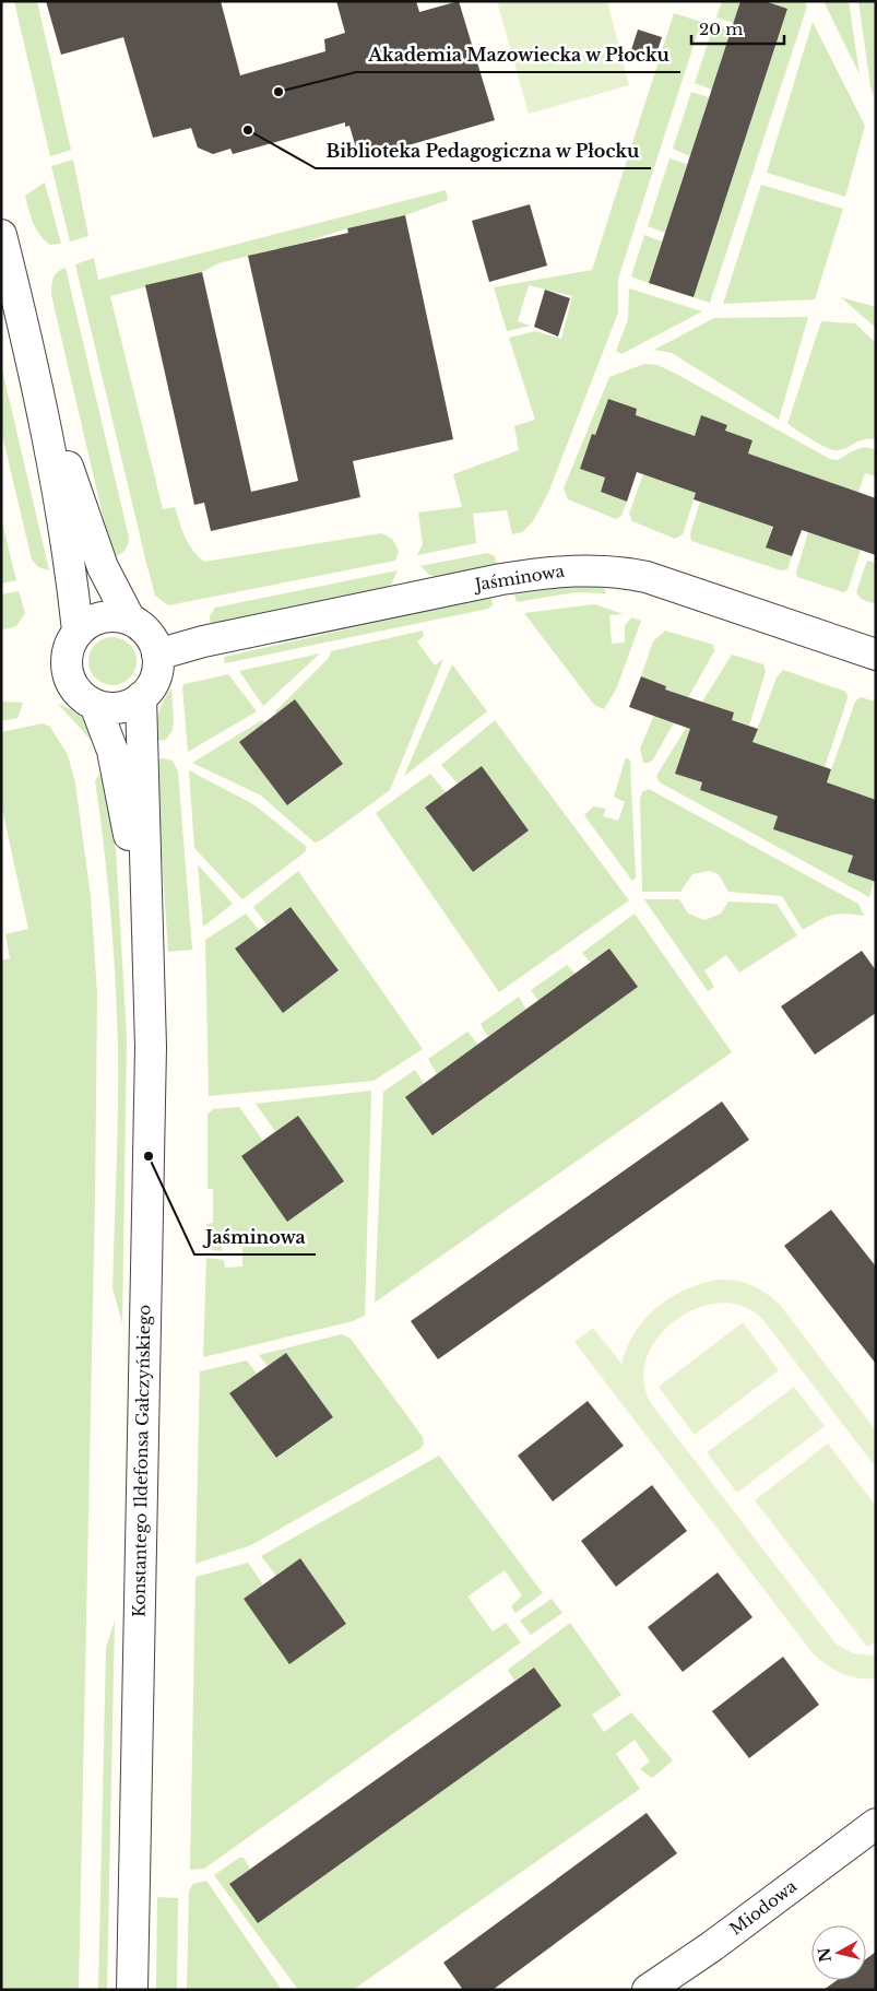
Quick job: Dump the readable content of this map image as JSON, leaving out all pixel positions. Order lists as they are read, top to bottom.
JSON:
{
  "streets": {
    "street": ["Jaśminowa", "Konstantego Ildefonsa Gałczyńskiego", "Miodowa"]
  },
  "crossings": [
    ["Jaśminowa", "Konstantego Ildefonsa Gałczyńskiego"]
  ],
  "places": ["Akademia Mazowiecka w Płocku", "Biblioteka Pedagogiczna w Płocku", "Jaśminowa"],
  "scale_bar": "20 m",
  "north": "left"
}
